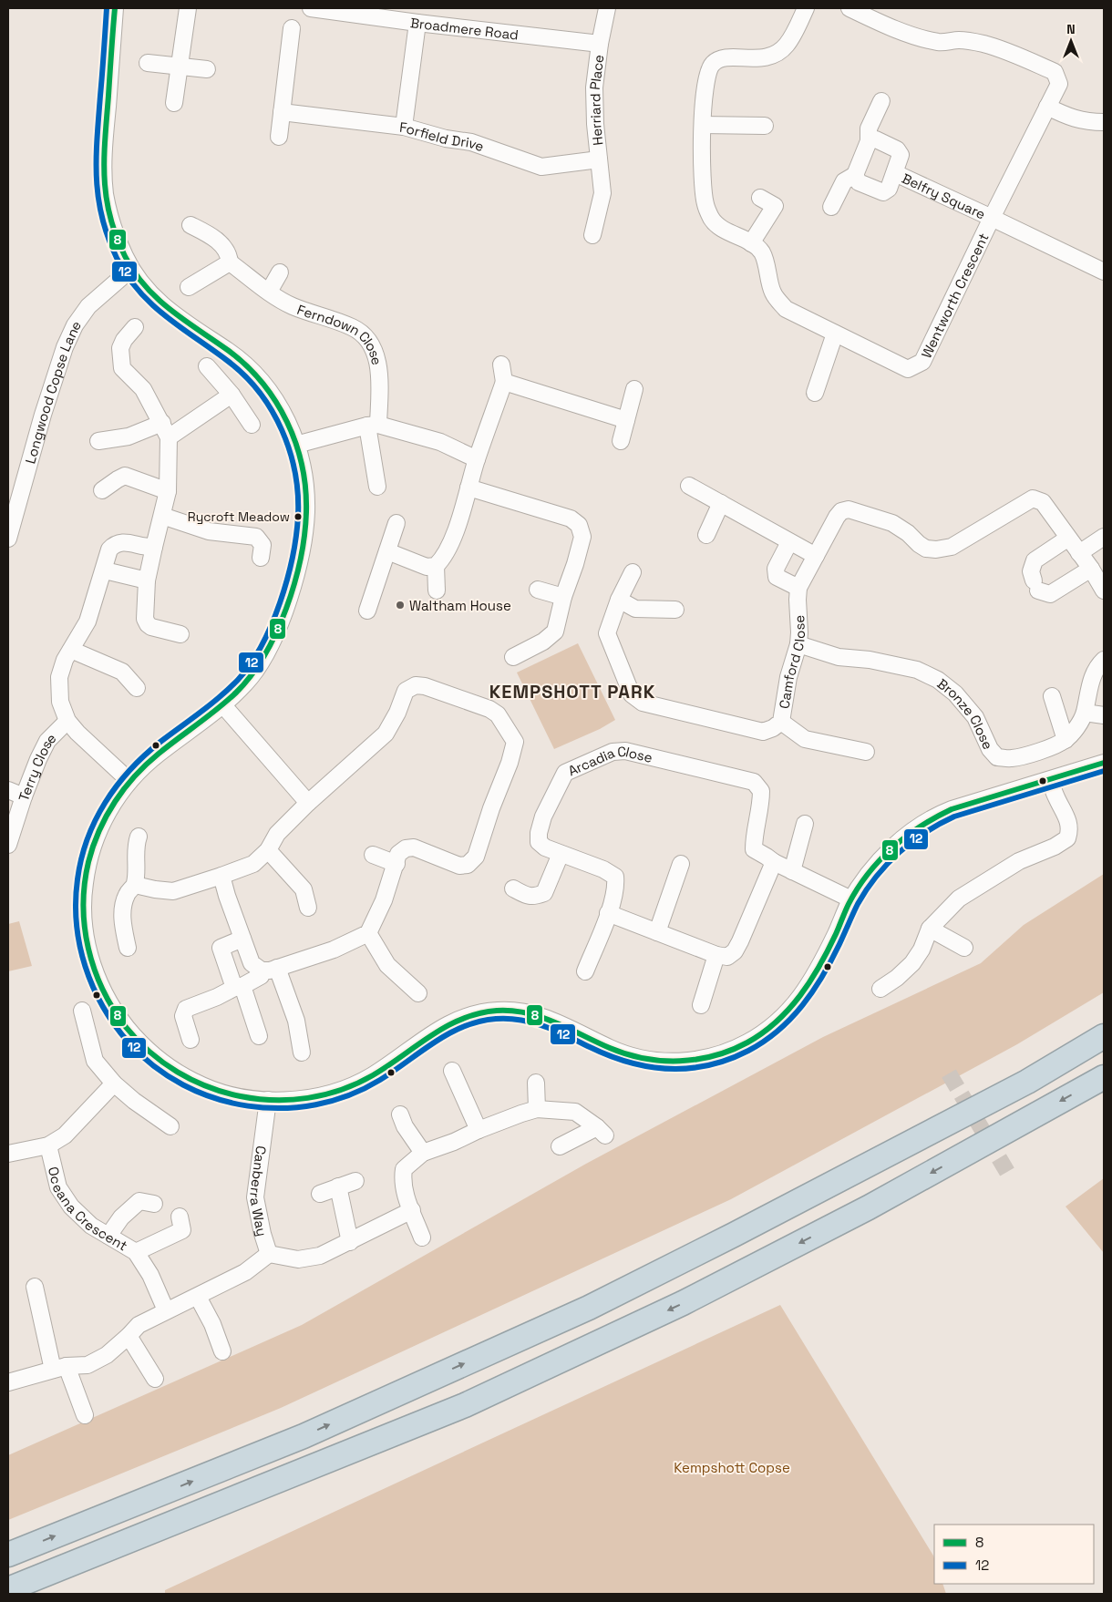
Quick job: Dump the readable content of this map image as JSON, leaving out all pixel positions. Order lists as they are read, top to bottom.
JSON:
{
  "streets": {
    "street": [
      "Broadmere Road",
      "Herriard Place",
      "Forfield Drive",
      "Belfry Square",
      "Wentworth Crescent",
      "Ferndown Close",
      "Longwood Copse Lane",
      "Camford Close",
      "Bronze Close",
      "Arcadia Close",
      "Terry Close",
      "Canberra Way",
      "Oceana Crescent"
    ]
  },
  "crossings": [
    ["Broadmere Road", "Herriard Place"],
    ["Herriard Place", "Forfield Drive"],
    ["Belfry Square", "Wentworth Crescent"],
    ["Camford Close", "Bronze Close"]
  ],
  "districts": ["KEMPSHOTT PARK"],
  "parks": ["Kempshott Copse"],
  "places": ["Rycroft Meadow", "Waltham House"],
  "lines": ["transit line 8", "transit line 12"],
  "legend": ["8", "12"],
  "north": "top"
}
